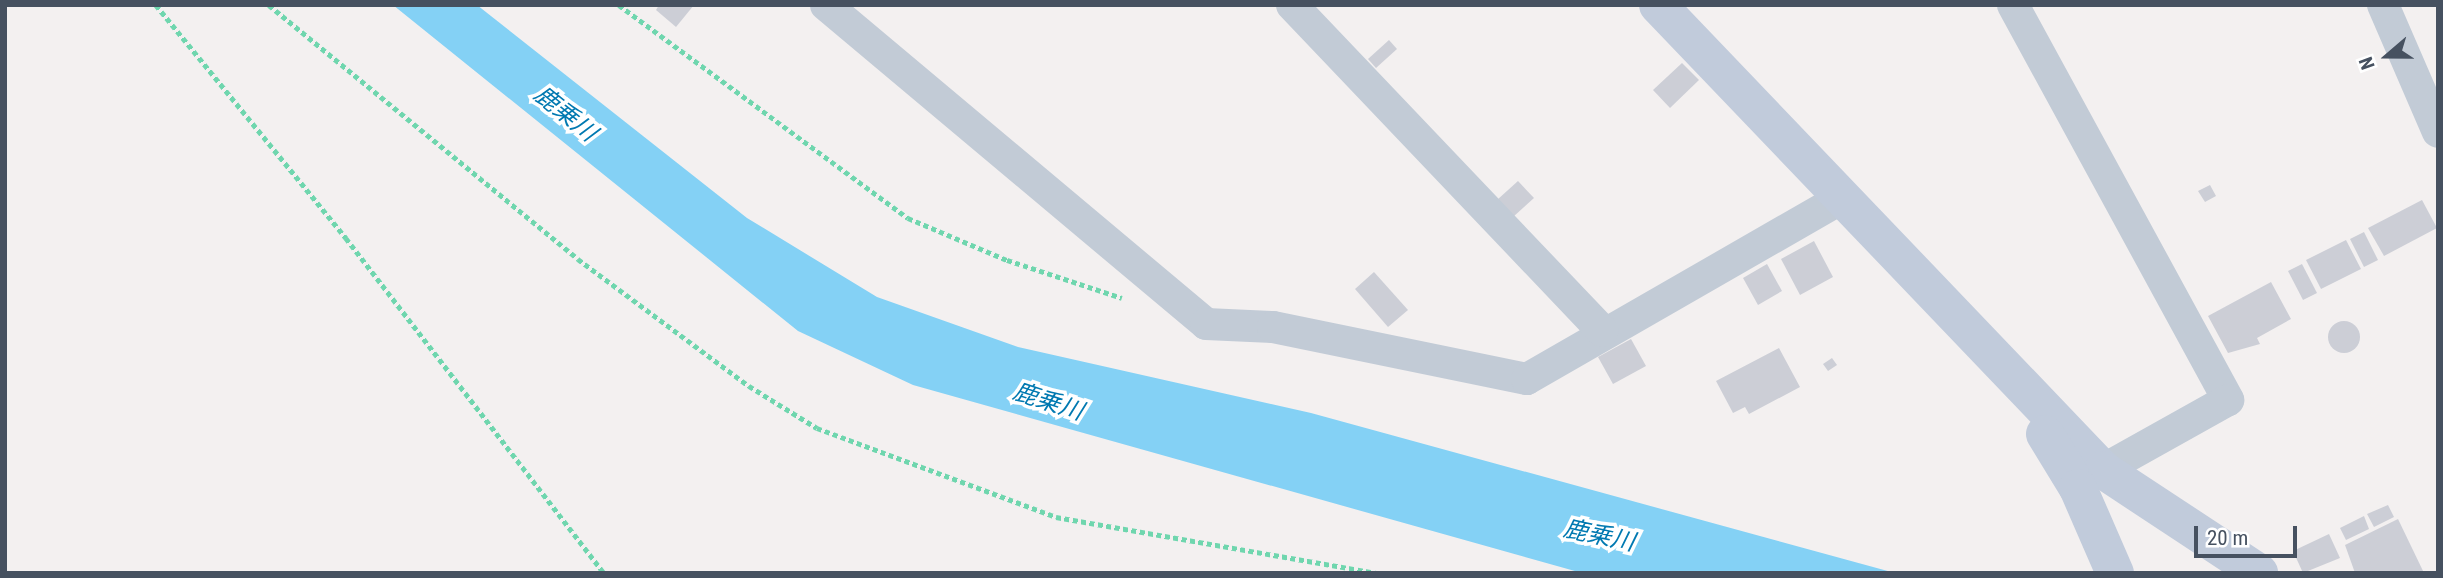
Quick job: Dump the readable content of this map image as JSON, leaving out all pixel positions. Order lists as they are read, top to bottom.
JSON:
{
  "water": ["鹿乗川"],
  "scale_bar": "20 m",
  "north": "left"
}
